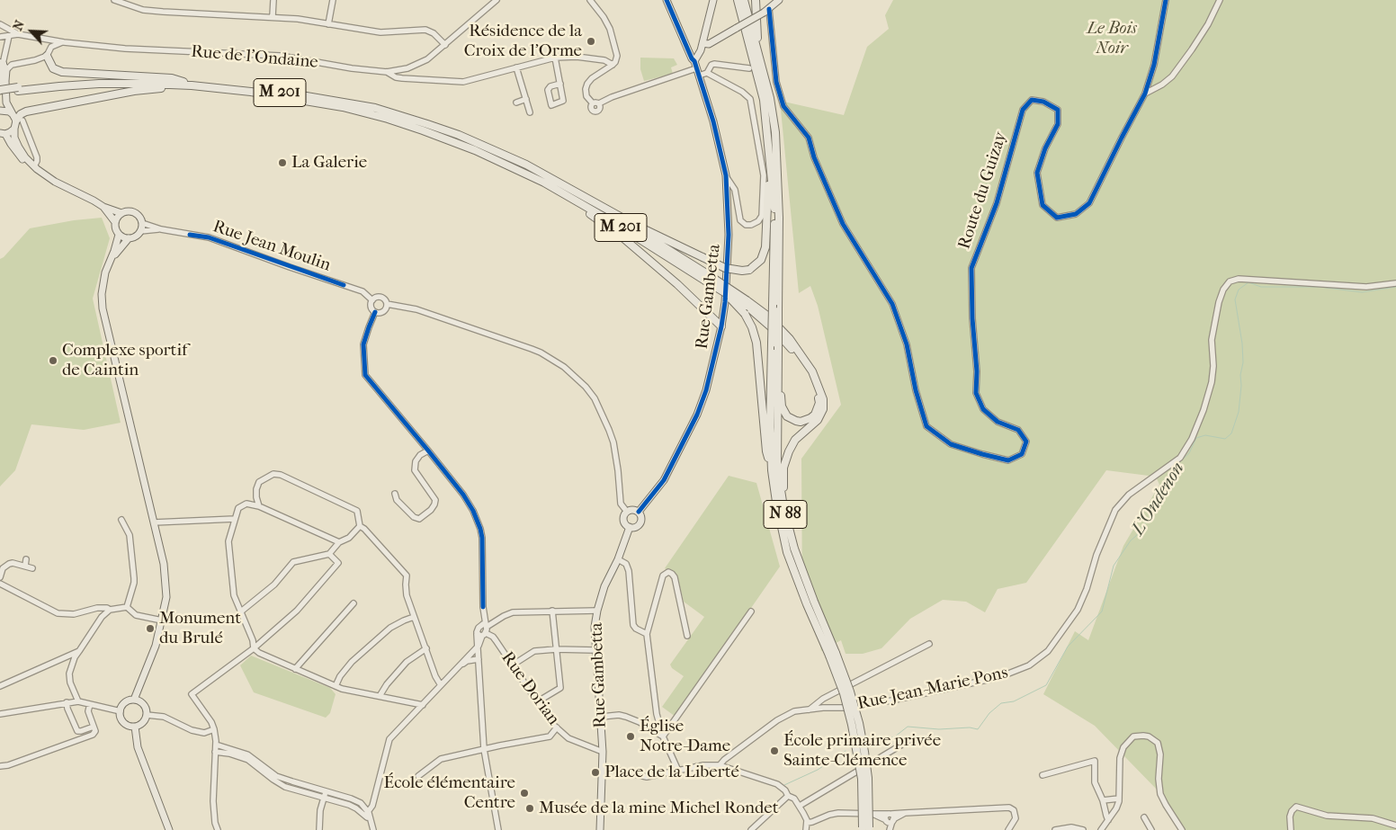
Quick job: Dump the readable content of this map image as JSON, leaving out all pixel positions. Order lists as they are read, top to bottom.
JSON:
{
  "streets": {
    "highway": ["M 201", "N 88"],
    "main road": ["Rue Gambetta"],
    "street": [
      "Rue de l'Ondaine",
      "Route du Guizay",
      "Rue Jean Moulin",
      "Rue Dorian",
      "Rue Jean-Marie Pons"
    ]
  },
  "crossings": [
    ["M 201", "N 88"],
    ["Rue Gambetta", "Rue Dorian"]
  ],
  "water": ["L'Ondenon"],
  "parks": ["Le Bois Noir"],
  "places": [
    "Résidence de la Croix de l'Orme",
    "La Galerie",
    "Complexe sportif de Caintin",
    "Monument du Brulé",
    "Église Notre-Dame",
    "École primaire privée Sainte-Clémence",
    "Place de la Liberté",
    "École élémentaire Centre",
    "Musée de la mine Michel Rondet"
  ],
  "north": "top left"
}
